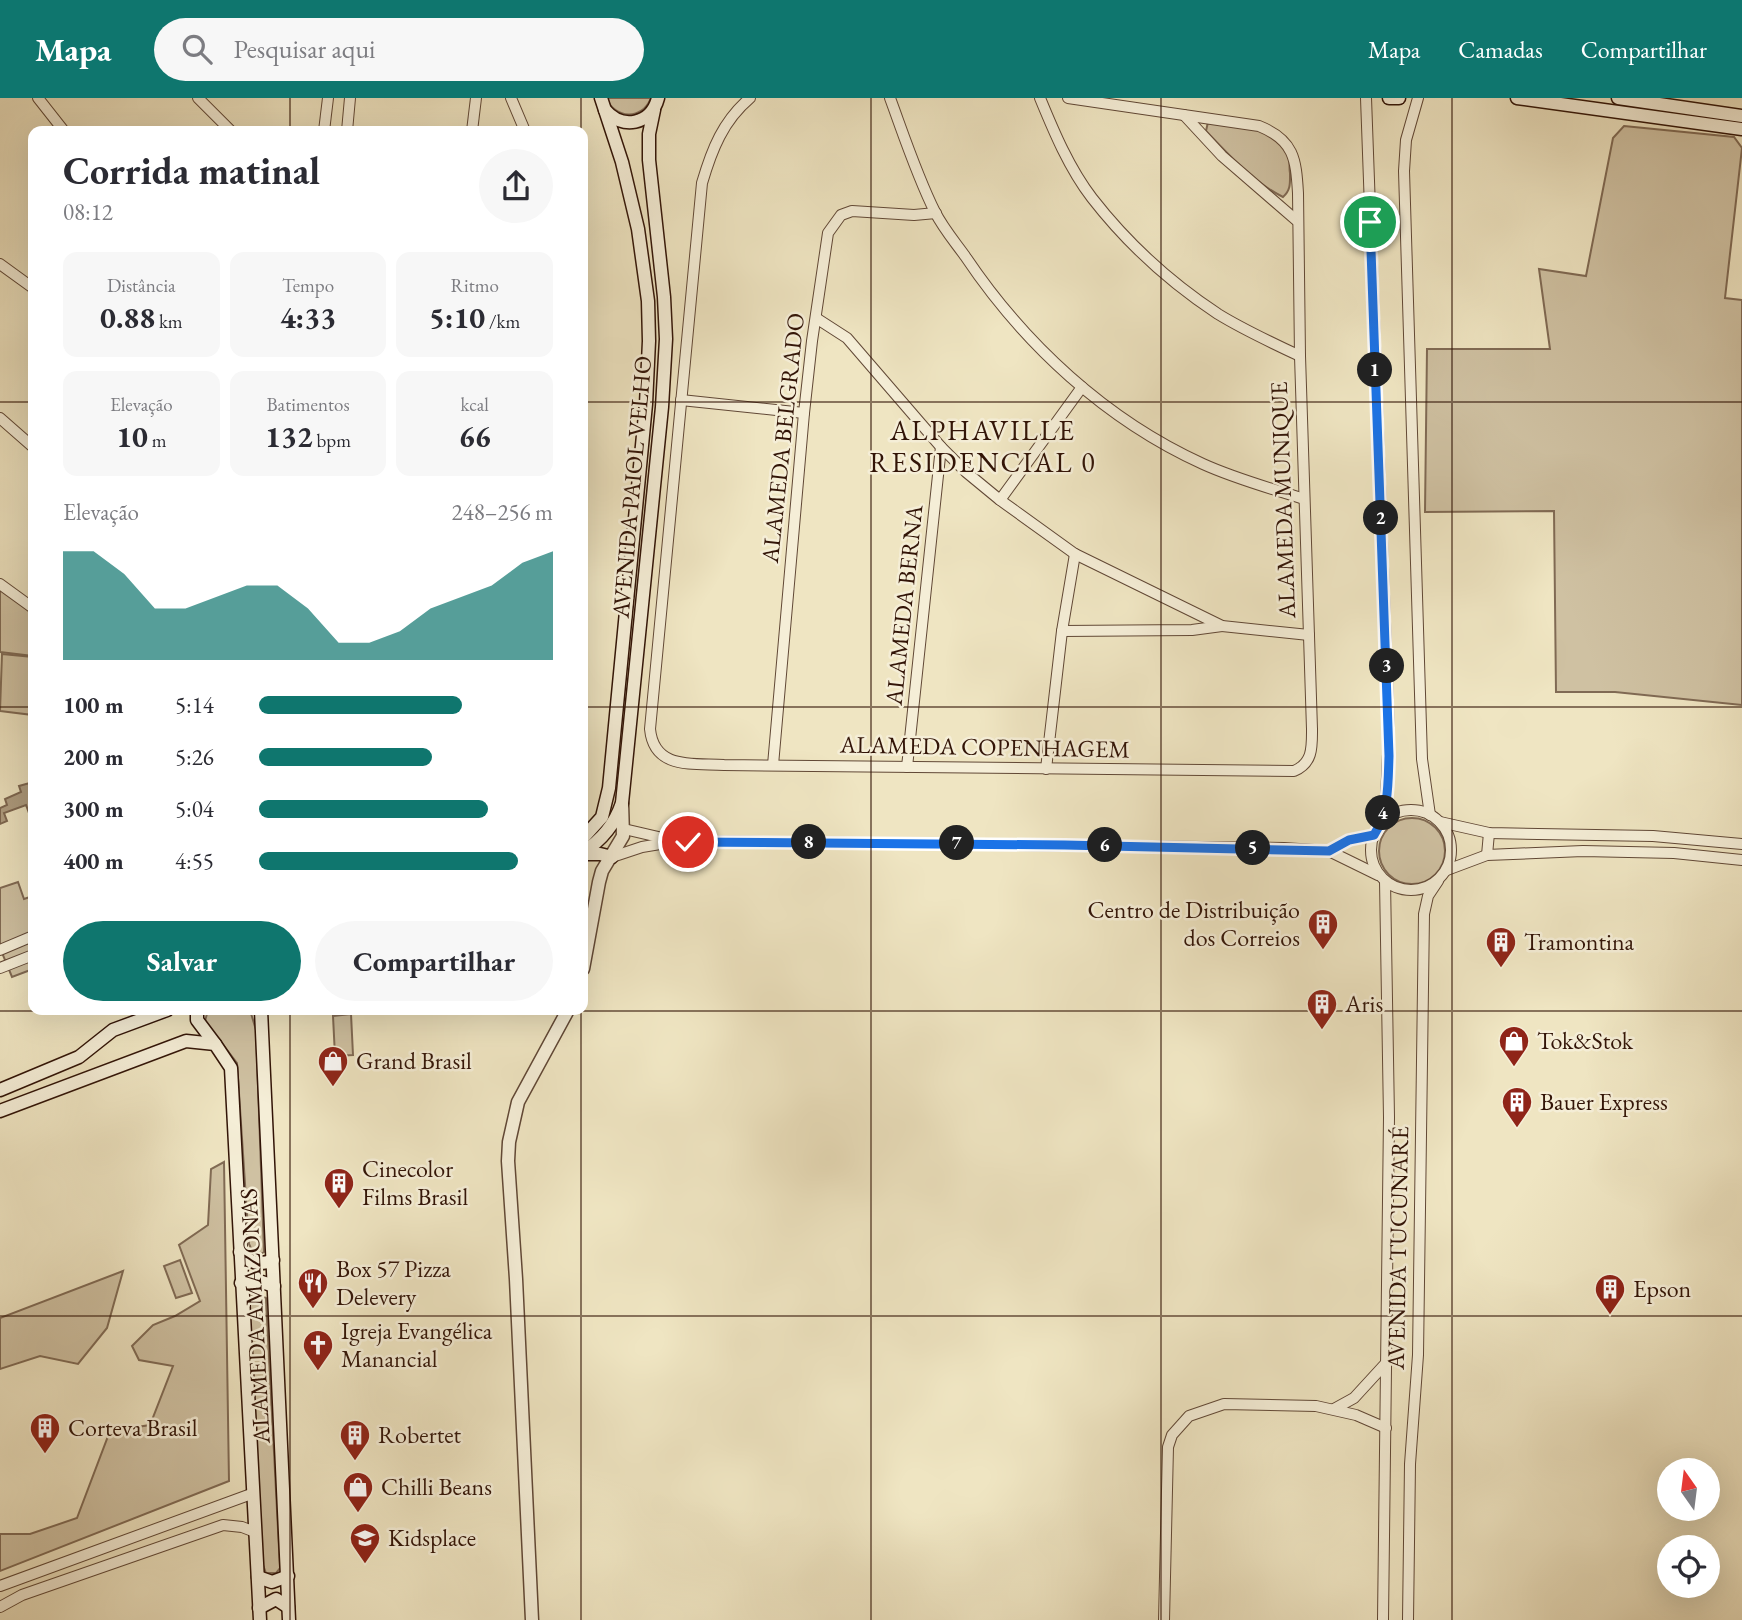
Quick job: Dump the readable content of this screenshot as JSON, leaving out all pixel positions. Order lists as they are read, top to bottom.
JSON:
{
  "streets": {
    "main road": ["AVENIDA PAIOL VELHO", "ALAMEDA AMAZONAS"],
    "street": [
      "ALAMEDA BELGRADO",
      "ALAMEDA MUNIQUE",
      "ALAMEDA BERNA",
      "ALAMEDA COPENHAGEM",
      "AVENIDA TUCUNARÉ"
    ]
  },
  "crossings": [
    ["ALAMEDA BELGRADO", "ALAMEDA COPENHAGEM"],
    ["ALAMEDA MUNIQUE", "ALAMEDA COPENHAGEM"],
    ["ALAMEDA BERNA", "ALAMEDA COPENHAGEM"]
  ],
  "districts": ["ALPHAVILLE RESIDENCIAL 0"],
  "places": {
    "building": [
      "Centro de Distribuição dos Correios",
      "Tramontina",
      "Aris",
      "Bauer Express",
      "Cinecolor Films Brasil",
      "Epson",
      "Corteva Brasil",
      "Robertet"
    ],
    "shop": ["Tok&Stok", "Grand Brasil", "Chilli Beans"],
    "restaurant": ["Box 57 Pizza Delevery"],
    "church": ["Igreja Evangélica Manancial"],
    "school or university": ["Kidsplace"]
  },
  "north": "top",
  "page": {
    "header": "Mapa",
    "search": "Pesquisar aqui",
    "nav": ["Mapa", "Camadas", "Compartilhar"],
    "heading": ["Corrida matinal", "08:12"],
    "stats": [
      ["Distância", "0.88 km"],
      ["Tempo", "4:33"],
      ["Ritmo", "5:10 /km"],
      ["Elevação", "10 m"],
      ["Batimentos", "132 bpm"],
      ["kcal", "66"]
    ],
    "pins": [
      "1",
      "2",
      "3",
      "4",
      "8",
      "7",
      "6",
      "5"
    ],
    "chart": ["Elevação", "248–256 m"],
    "list": [
      {
        "name": "100 m",
        "note": "5:14"
      },
      {
        "name": "200 m",
        "note": "5:26"
      },
      {
        "name": "300 m",
        "note": "5:04"
      },
      {
        "name": "400 m",
        "note": "4:55"
      }
    ],
    "buttons": ["Salvar", "Compartilhar"]
  }
}
